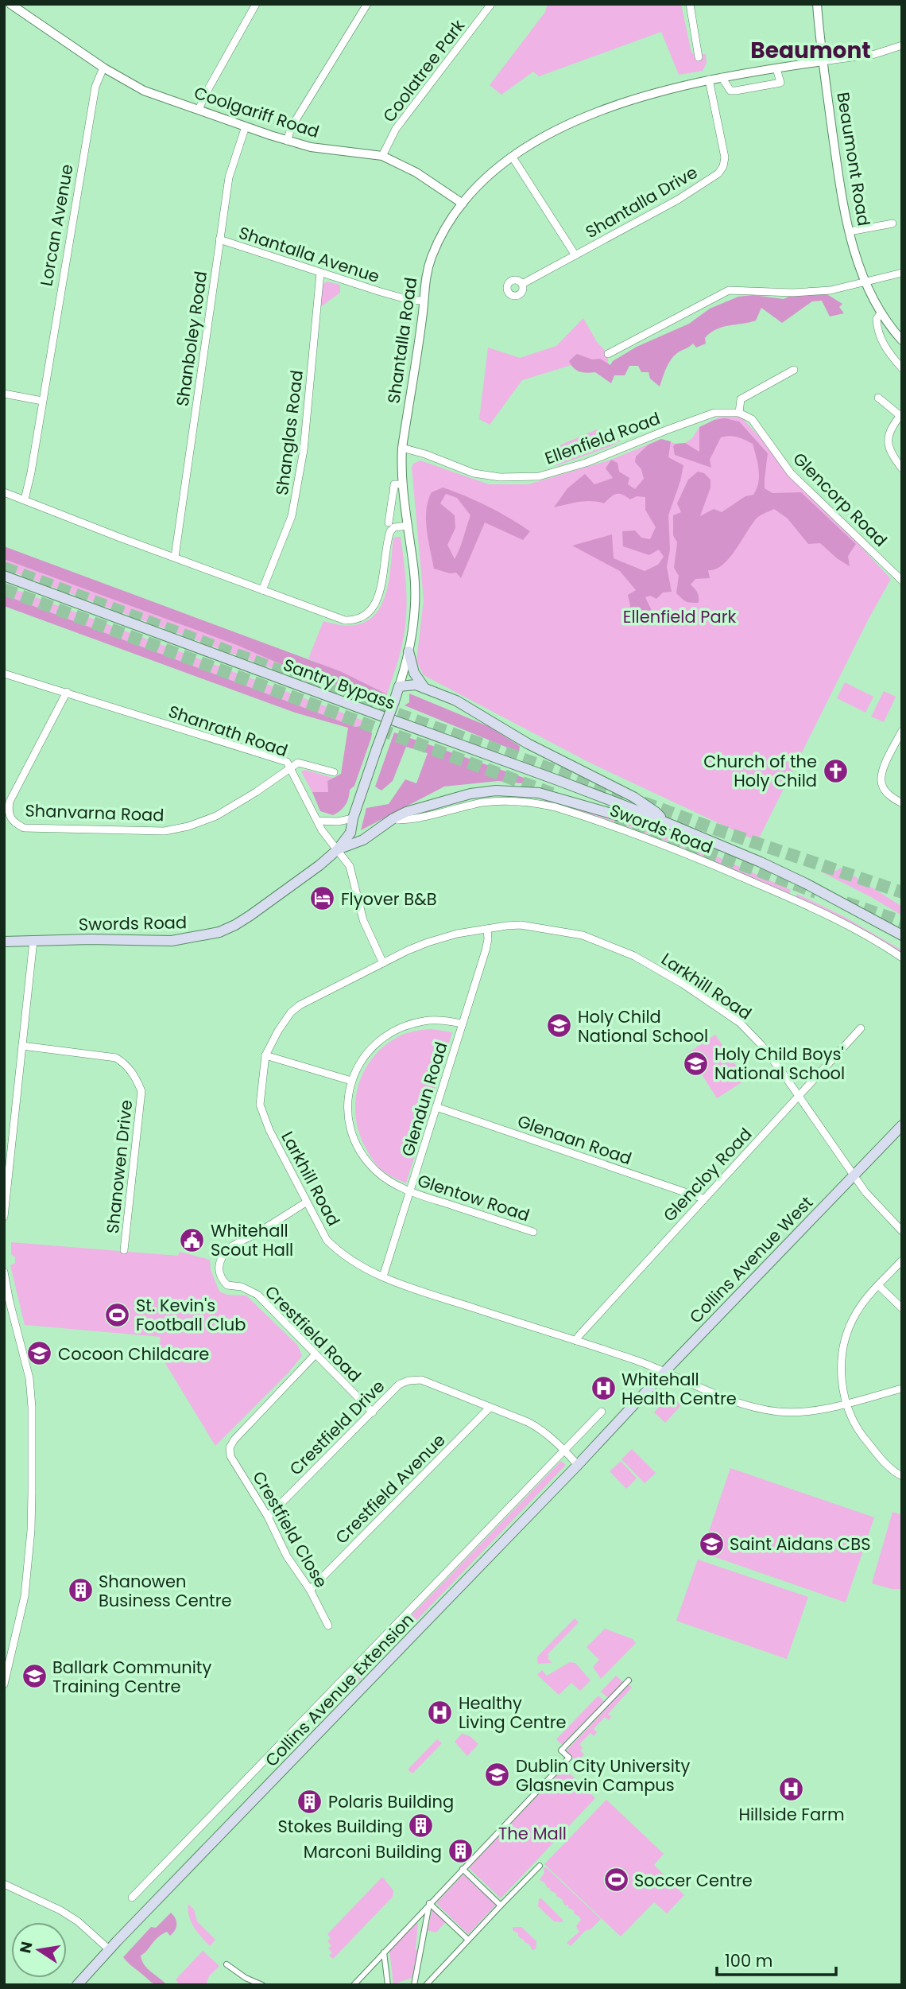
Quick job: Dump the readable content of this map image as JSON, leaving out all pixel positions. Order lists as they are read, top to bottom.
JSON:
{
  "streets": {
    "main road": [
      "Shantalla Road",
      "Santry Bypass",
      "Swords Road",
      "Collins Avenue West",
      "Collins Avenue Extension"
    ],
    "street": [
      "Coolatree Park",
      "Coolgariff Road",
      "Beaumont Road",
      "Shantalla Drive",
      "Lorcan Avenue",
      "Shantalla Avenue",
      "Shanboley Road",
      "Shanglas Road",
      "Ellenfield Road",
      "Glencorp Road",
      "Shanrath Road",
      "Shanvarna Road",
      "Larkhill Road",
      "Glendun Road",
      "Glenaan Road",
      "Shanowen Drive",
      "Glencloy Road",
      "Glentow Road",
      "Crestfield Road",
      "Crestfield Drive",
      "Crestfield Avenue",
      "Crestfield Close"
    ]
  },
  "crossings": [
    ["Coolatree Park", "Coolgariff Road"],
    ["Coolgariff Road", "Lorcan Avenue"],
    ["Coolgariff Road", "Shanboley Road"],
    ["Coolgariff Road", "Shantalla Road"],
    ["Beaumont Road", "Shantalla Road"],
    ["Shantalla Drive", "Shantalla Road"],
    ["Shantalla Avenue", "Shanboley Road"],
    ["Shantalla Avenue", "Shantalla Road"],
    ["Shantalla Avenue", "Shanglas Road"],
    ["Shantalla Road", "Ellenfield Road"],
    ["Shantalla Road", "Shanrath Road"],
    ["Shantalla Road", "Swords Road"],
    ["Ellenfield Road", "Glencorp Road"],
    ["Santry Bypass", "Swords Road"],
    ["Shanrath Road", "Shanvarna Road"],
    ["Shanrath Road", "Swords Road"],
    ["Larkhill Road", "Glendun Road"],
    ["Larkhill Road", "Glencloy Road"],
    ["Larkhill Road", "Collins Avenue West"],
    ["Larkhill Road", "Crestfield Road"],
    ["Glendun Road", "Glenaan Road"],
    ["Glendun Road", "Glentow Road"],
    ["Glenaan Road", "Glencloy Road"],
    ["Collins Avenue West", "Collins Avenue Extension"],
    ["Crestfield Road", "Crestfield Drive"],
    ["Crestfield Road", "Crestfield Close"],
    ["Crestfield Drive", "Crestfield Avenue"],
    ["Crestfield Drive", "Crestfield Close"],
    ["Crestfield Drive", "Collins Avenue Extension"],
    ["Crestfield Avenue", "Crestfield Close"]
  ],
  "districts": ["Beaumont"],
  "parks": ["Ellenfield Park", "The Mall"],
  "places": {
    "church": ["Church of the Holy Child"],
    "hotel": ["Flyover B&B"],
    "school or university": [
      "Holy Child National School",
      "Holy Child Boys' National School",
      "Cocoon Childcare",
      "Saint Aidans CBS",
      "Ballark Community Training Centre",
      "Dublin City University Glasnevin Campus"
    ],
    "public building": ["Whitehall Scout Hall"],
    "sports": ["St. Kevin's Football Club", "Soccer Centre"],
    "hospital": ["Whitehall Health Centre", "Healthy Living Centre", "Hillside Farm"],
    "building": [
      "Shanowen Business Centre",
      "Polaris Building",
      "Stokes Building",
      "Marconi Building"
    ]
  },
  "scale_bar": "100 m",
  "north": "left"
}
